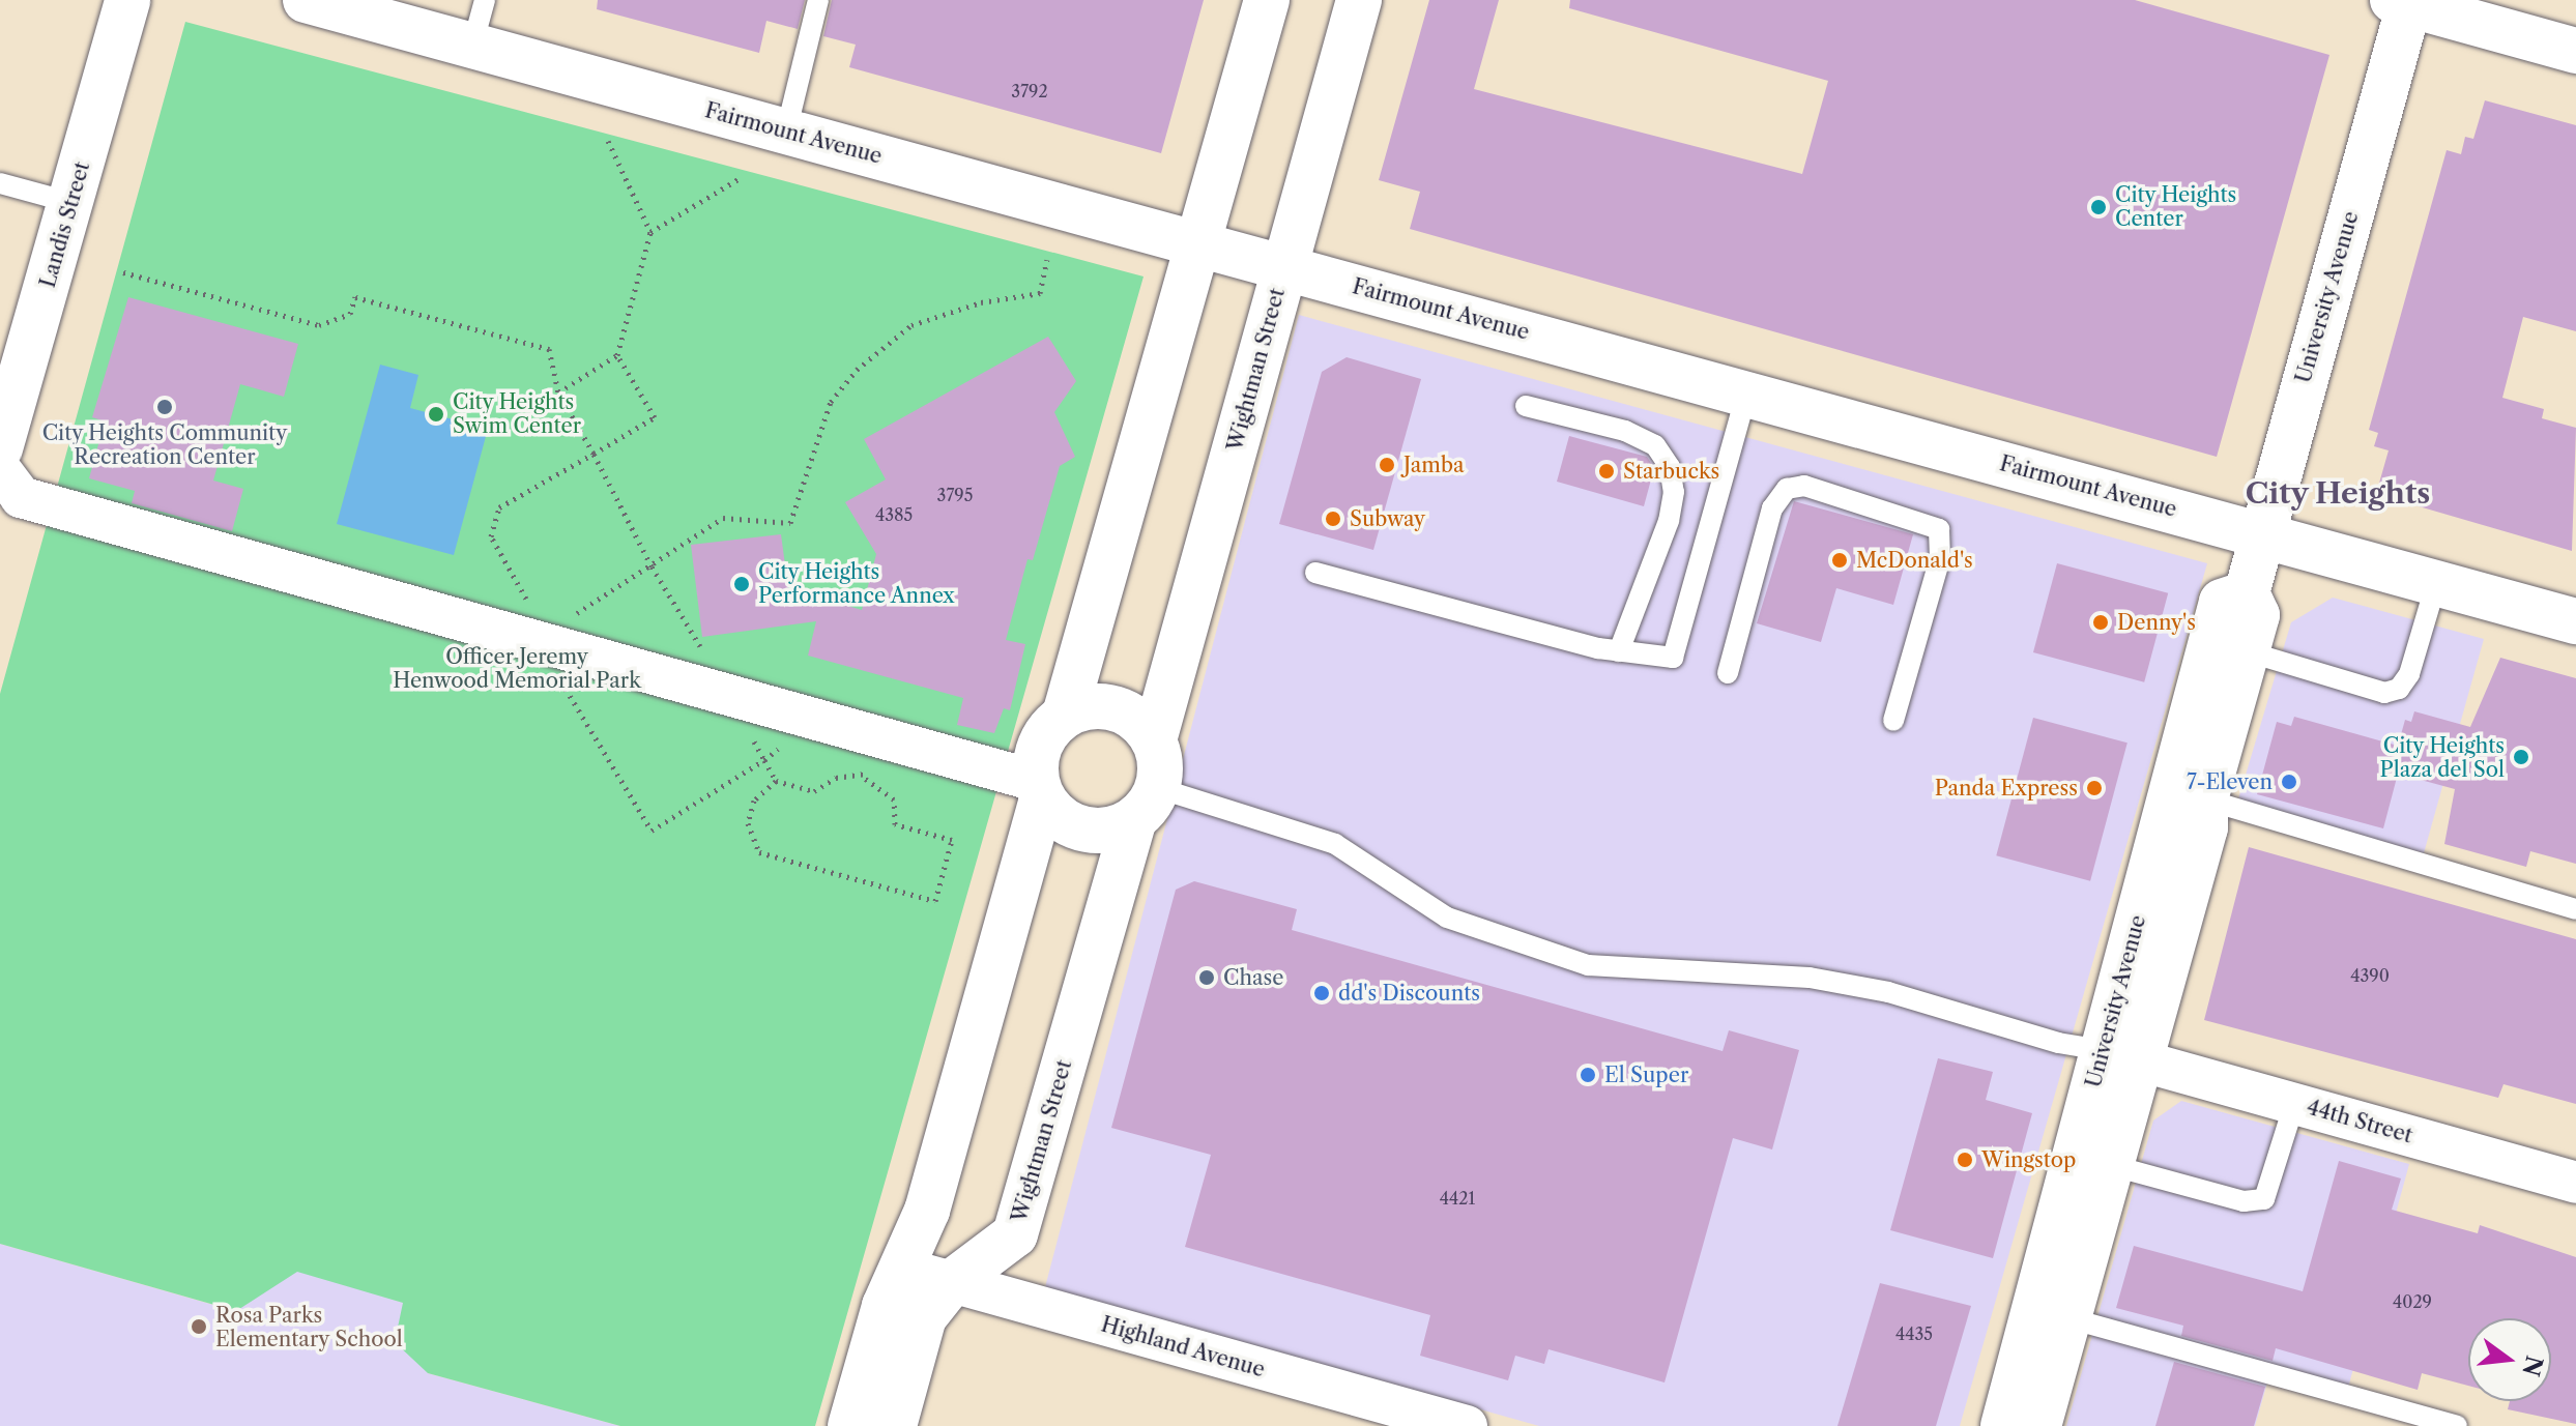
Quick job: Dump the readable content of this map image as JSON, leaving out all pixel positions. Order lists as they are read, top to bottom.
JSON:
{
  "streets": {
    "main road": [
      "Fairmount Avenue",
      "Landis Street",
      "University Avenue",
      "Wightman Street"
    ],
    "street": ["44th Street", "Highland Avenue"]
  },
  "crossings": [
    ["Fairmount Avenue", "University Avenue"],
    ["Fairmount Avenue", "Wightman Street"],
    ["University Avenue", "44th Street"],
    ["Wightman Street", "Highland Avenue"]
  ],
  "districts": ["City Heights"],
  "parks": ["Officer Jeremy Henwood Memorial Park"],
  "places": [
    "City Heights Center",
    "City Heights Community Recreation Center",
    "City Heights Swim Center",
    "Jamba",
    "Starbucks",
    "Subway",
    "McDonald's",
    "City Heights Performance Annex",
    "Denny's",
    "City Heights Plaza del Sol",
    "7-Eleven",
    "Panda Express",
    "Chase",
    "dd's Discounts",
    "El Super",
    "Wingstop",
    "Rosa Parks Elementary School"
  ],
  "house_numbers": [
    "3792",
    "3795",
    "4385",
    "4390",
    "4421",
    "4029",
    "4435"
  ],
  "north": "right"
}
